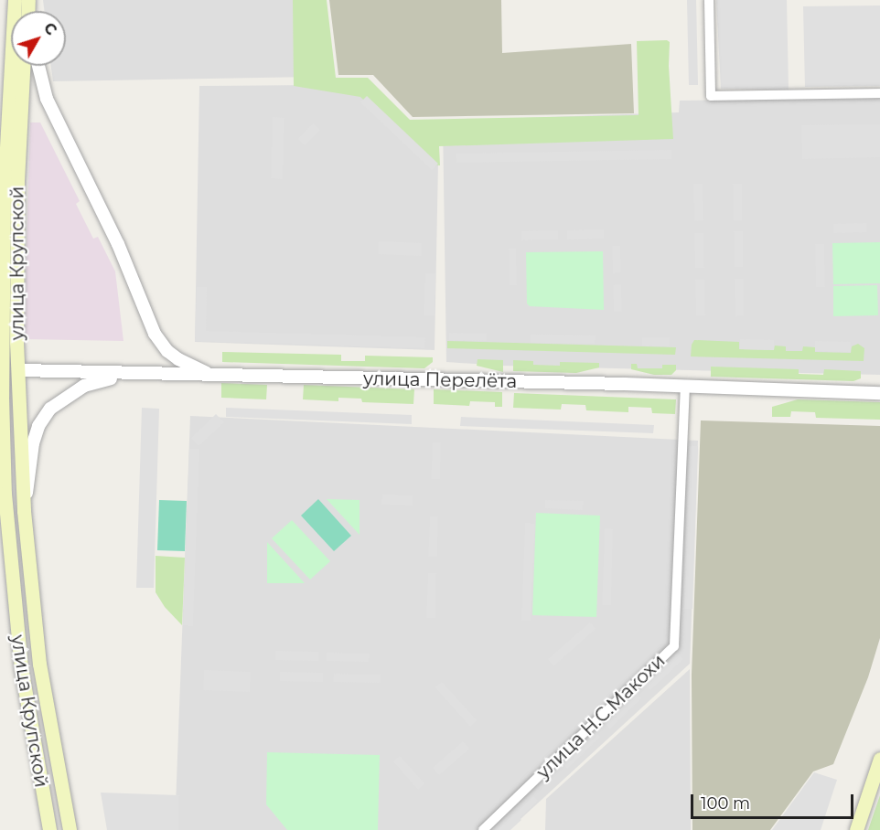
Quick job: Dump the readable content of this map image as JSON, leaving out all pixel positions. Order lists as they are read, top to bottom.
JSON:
{
  "streets": {
    "main road": ["улица Крупской", "улица Перелёта"],
    "street": ["улица Н.С.Макохи"]
  },
  "crossings": [
    ["улица Крупской", "улица Перелёта"],
    ["улица Перелёта", "улица Н.С.Макохи"]
  ],
  "scale_bar": "100 m",
  "north": "top right"
}
